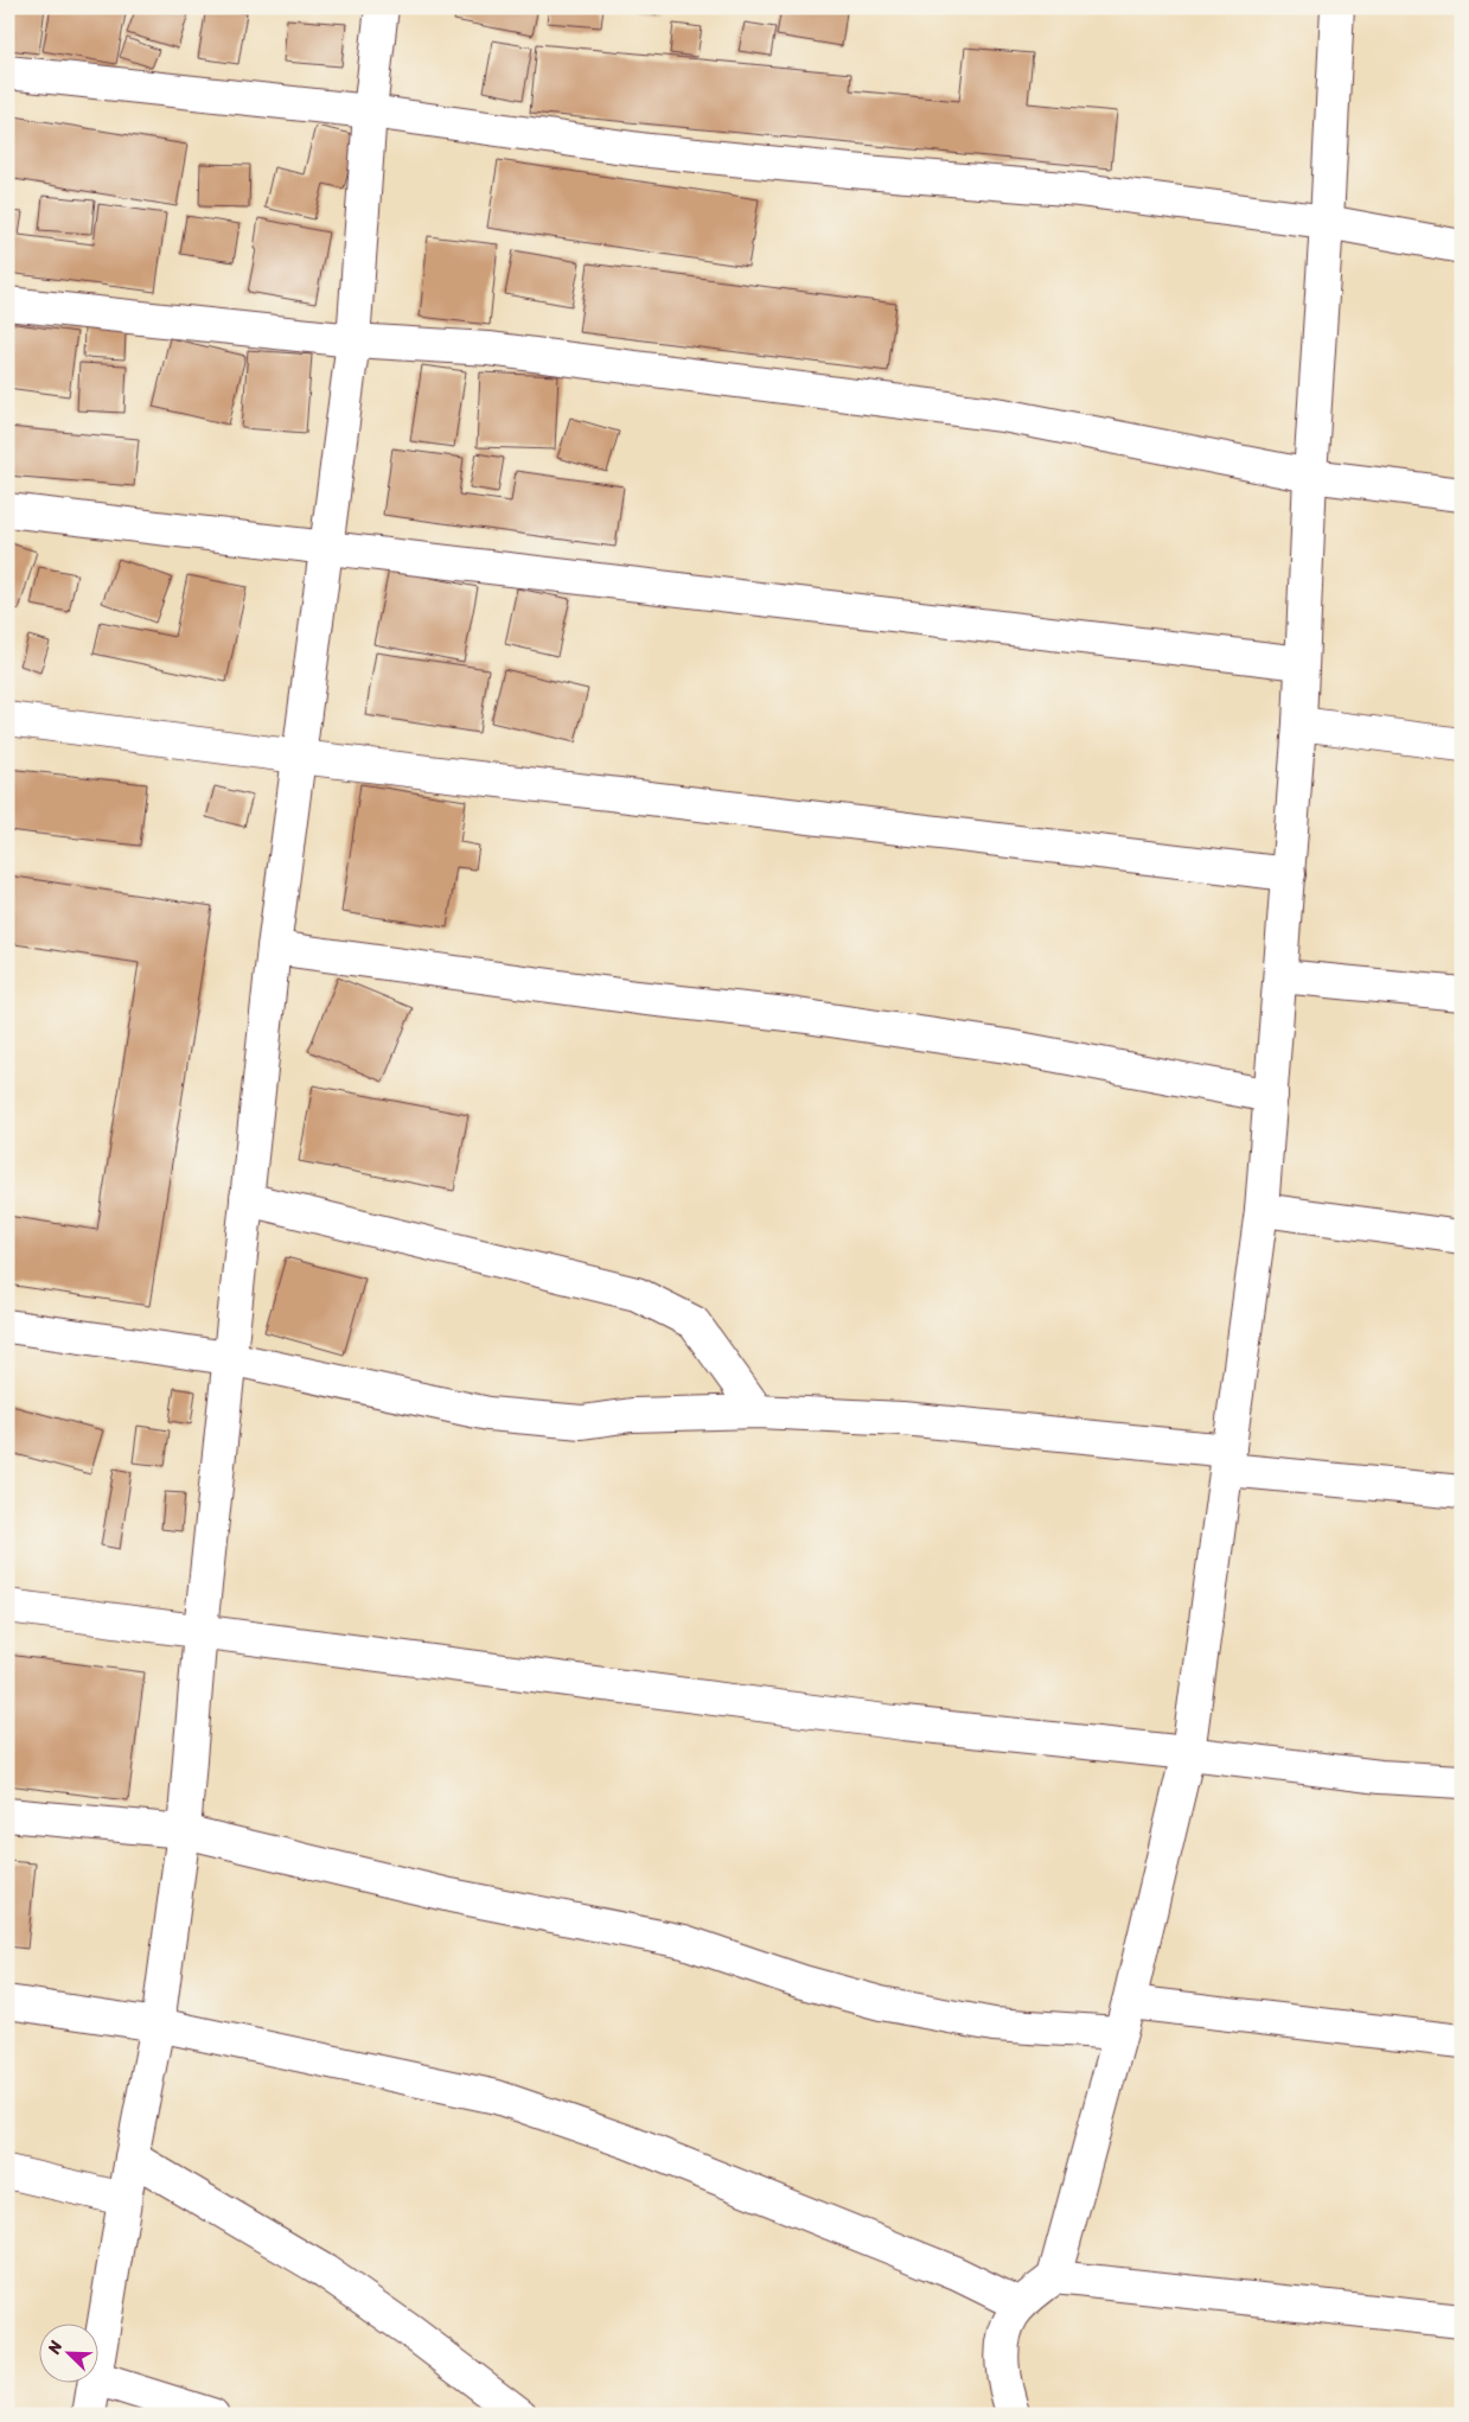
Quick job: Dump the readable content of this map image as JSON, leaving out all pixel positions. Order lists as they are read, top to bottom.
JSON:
{
  "north": "top left"
}
